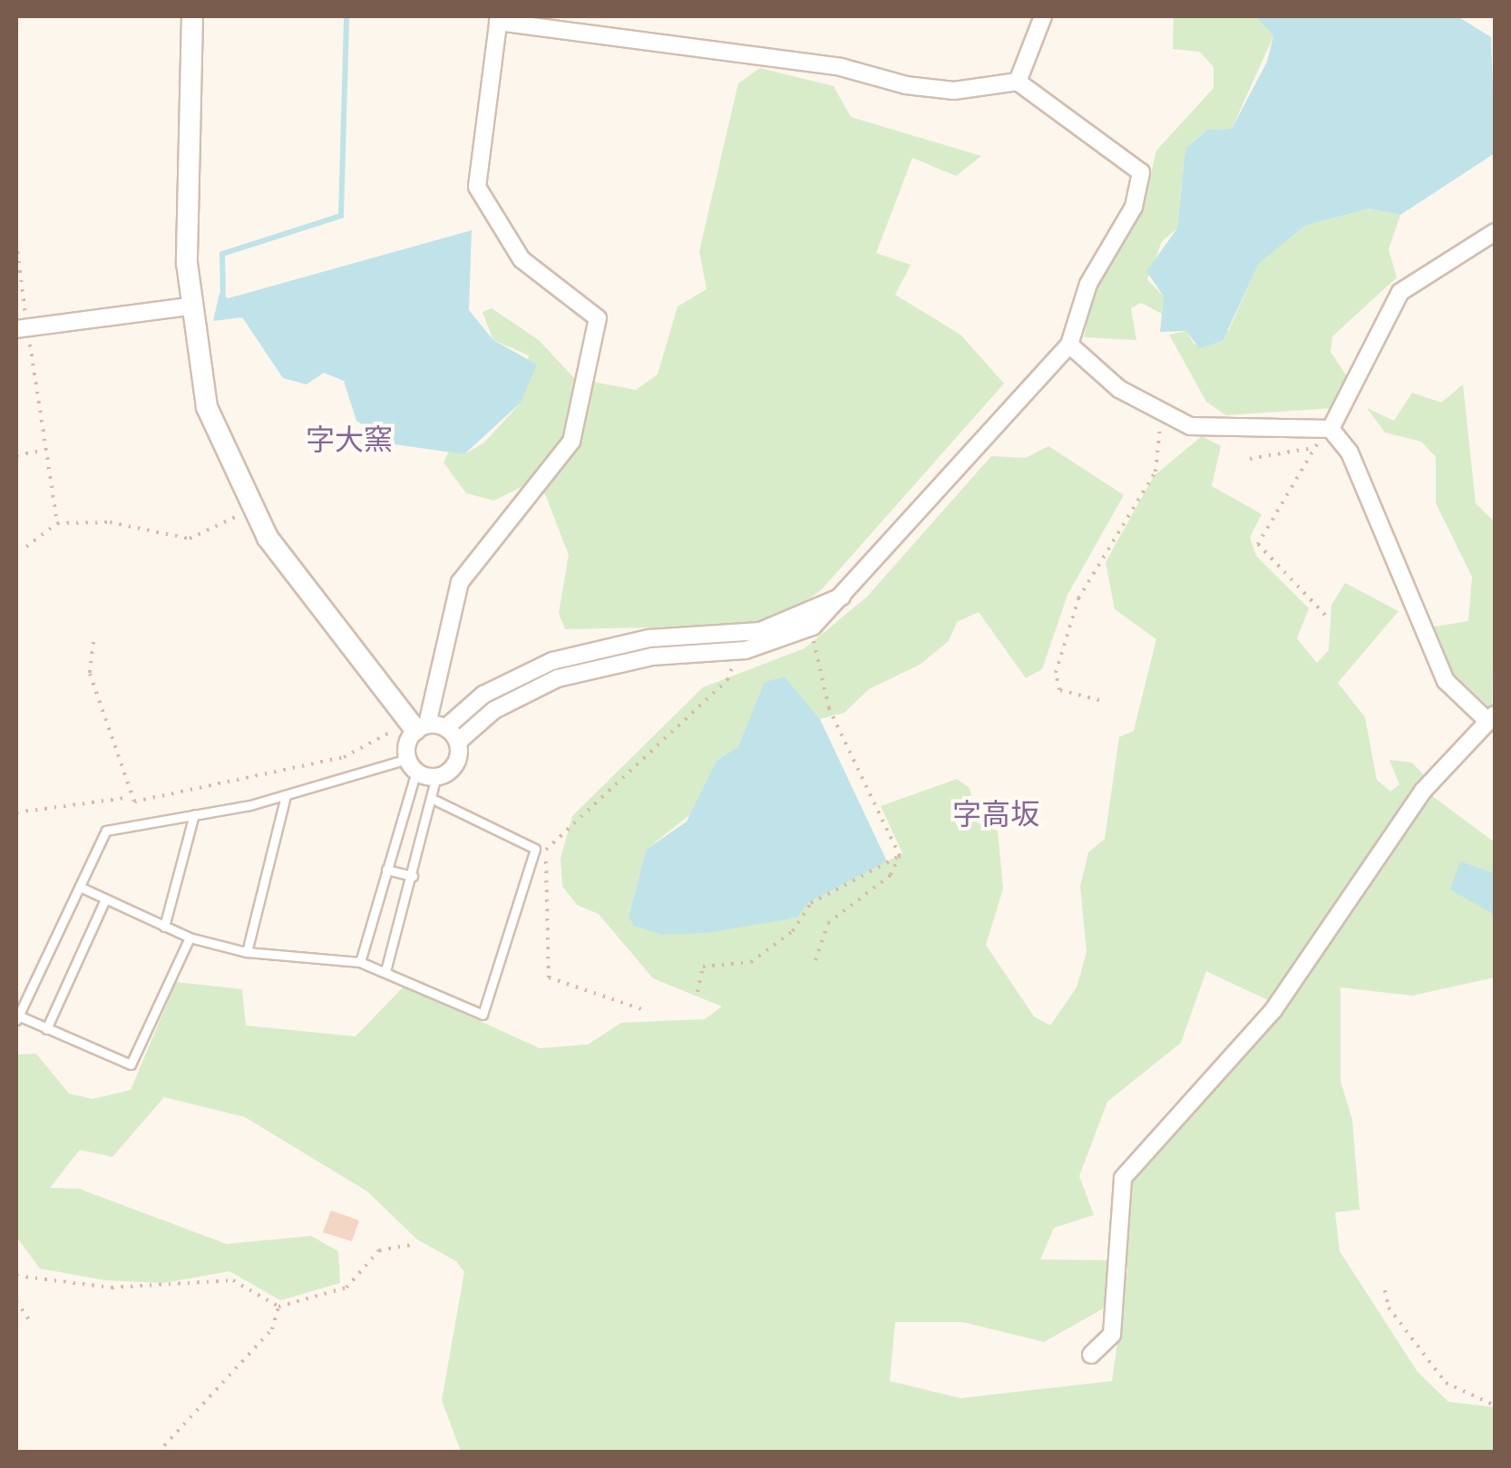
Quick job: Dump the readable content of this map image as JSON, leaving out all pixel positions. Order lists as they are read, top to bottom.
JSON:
{
  "districts": ["字大窯", "字高坂"]
}
